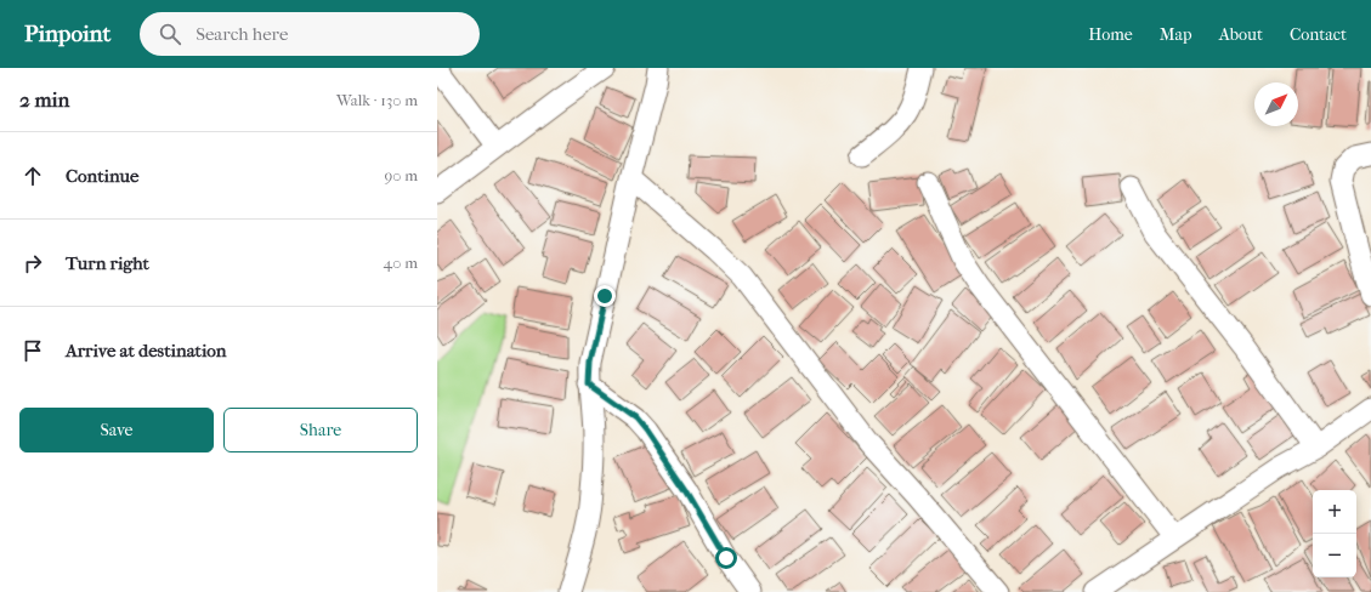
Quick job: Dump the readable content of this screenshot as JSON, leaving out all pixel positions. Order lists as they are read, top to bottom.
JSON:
{
  "north": "top right",
  "page": {
    "header": "Pinpoint",
    "search": "Search here",
    "nav": [
      "Home",
      "Map",
      "About",
      "Contact"
    ],
    "heading": ["2 min", "Walk · 130 m"],
    "list": [
      ["Continue", "90 m"],
      ["Turn right", "40 m"],
      "Arrive at destination"
    ],
    "buttons": ["Save", "Share"],
    "map_buttons": ["+", "−"]
  }
}
